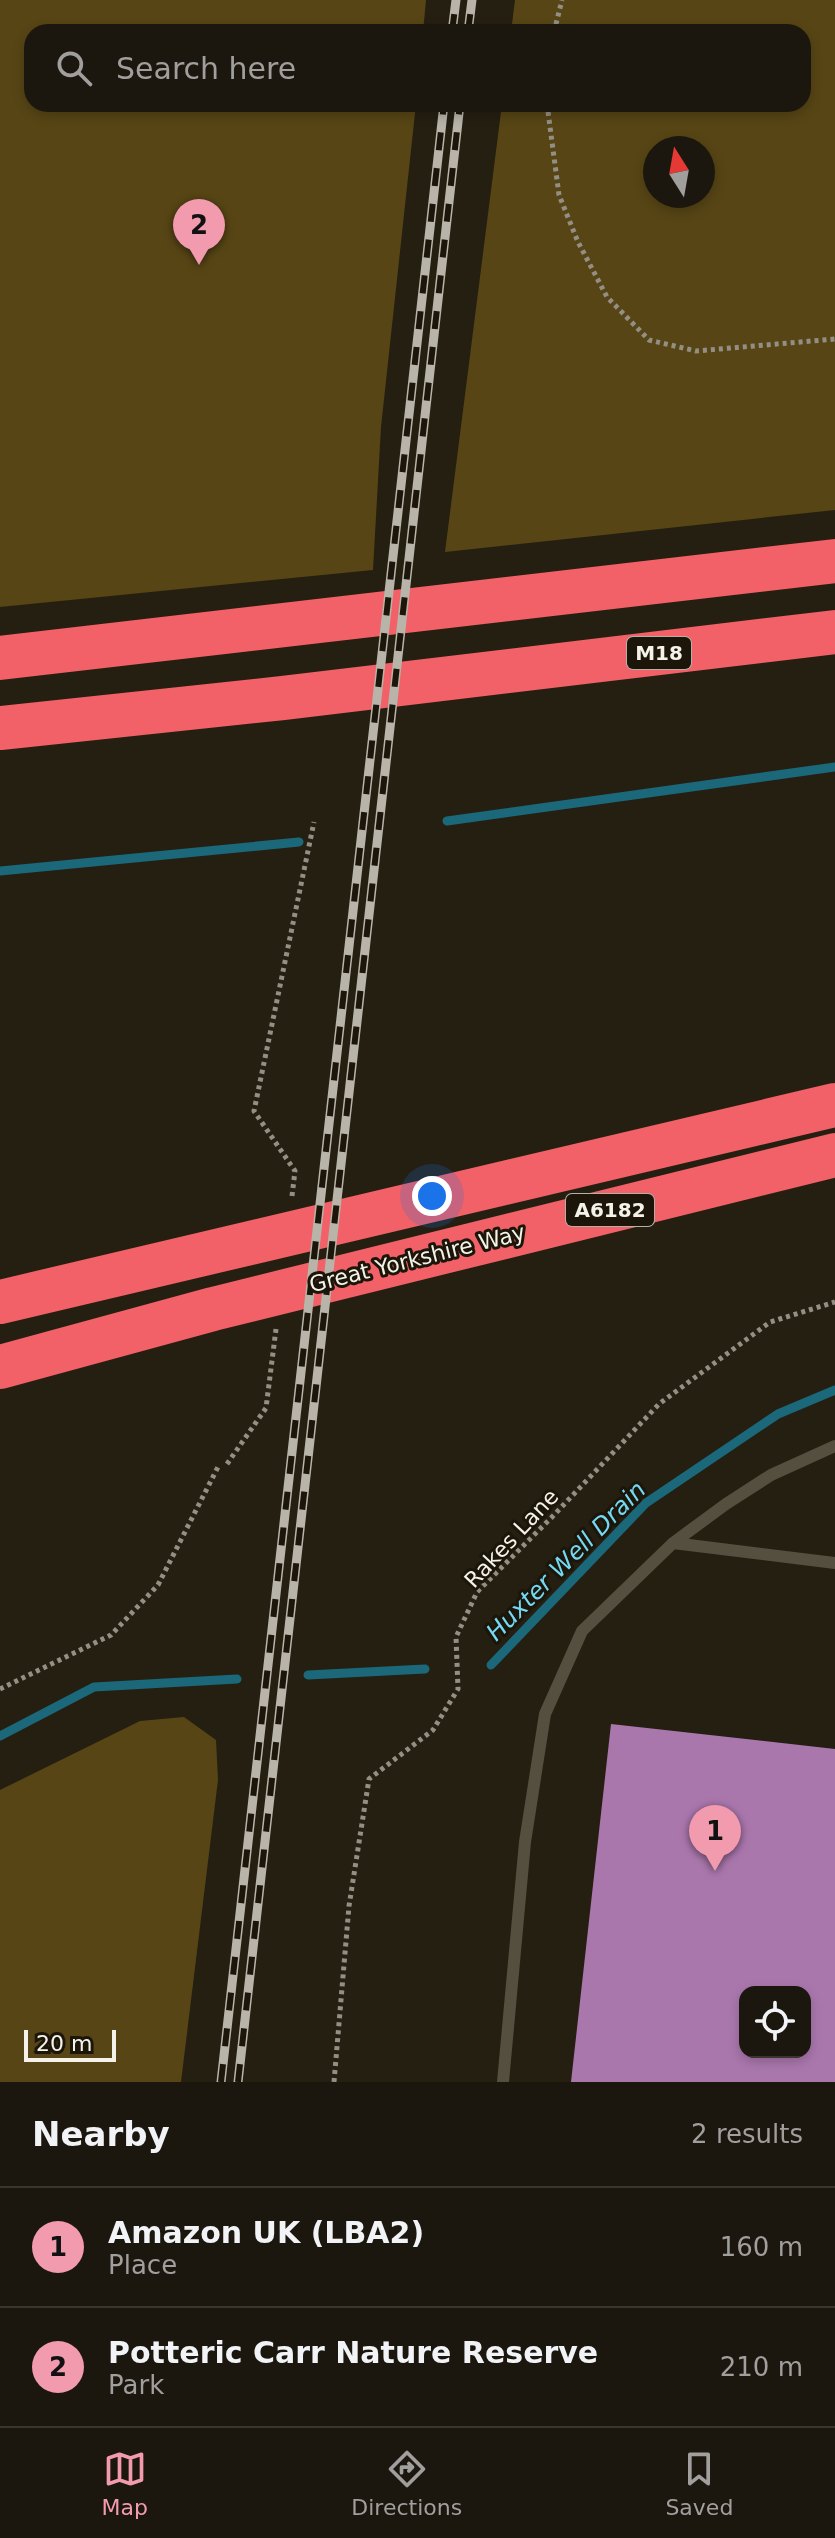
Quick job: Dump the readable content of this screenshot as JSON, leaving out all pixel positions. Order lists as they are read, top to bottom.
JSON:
{
  "streets": {
    "highway": ["M18", "A6182", "Great Yorkshire Way"],
    "path": ["Rakes Lane"]
  },
  "water": ["Huxter Well Drain"],
  "scale_bar": "20 m",
  "north": "top",
  "page": {
    "search": "Search here",
    "pins": ["2", "1"],
    "scale": "20 m",
    "heading": ["Nearby", "2 results"],
    "list": [
      {
        "mark": "1",
        "name": "Amazon UK (LBA2)",
        "note": "Place",
        "value": "160 m"
      },
      {
        "mark": "2",
        "name": "Potteric Carr Nature Reserve",
        "note": "Park",
        "value": "210 m"
      }
    ],
    "nav": ["Map", "Directions", "Saved"]
  }
}
